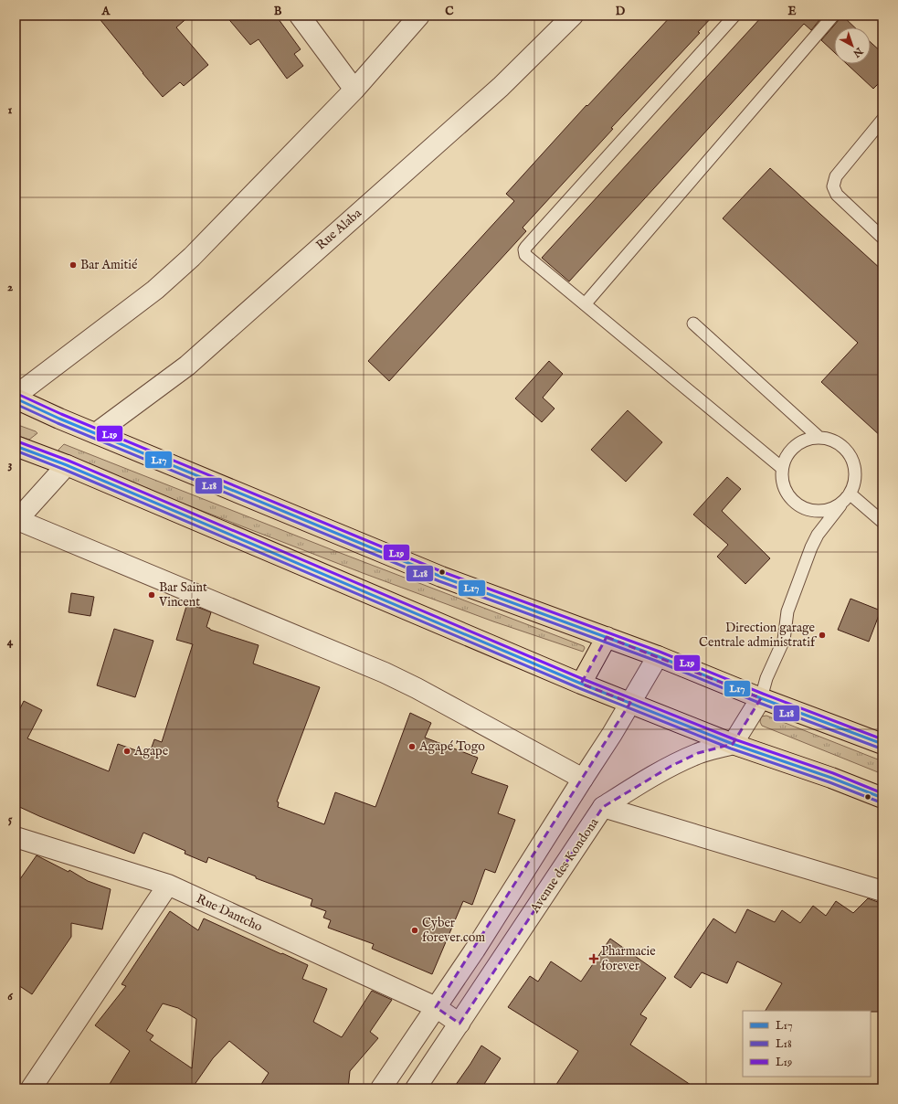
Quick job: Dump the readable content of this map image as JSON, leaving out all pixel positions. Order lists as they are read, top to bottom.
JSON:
{
  "streets": {
    "street": ["Rue Alaba", "Avenue des Kondona", "Rue Dantcho"]
  },
  "crossings": [
    ["Avenue des Kondona", "Rue Dantcho"]
  ],
  "places": {
    "other": [
      "Bar Amitié",
      "Bar Saint Vincent",
      "Direction garage Centrale administratif",
      "Agapé Togo",
      "Agape",
      "Cyber forever.com"
    ],
    "health": ["Pharmacie forever"]
  },
  "lines": ["transit line L19", "transit line L17", "transit line L18"],
  "legend": ["L17", "L18", "L19"],
  "north": "bottom right",
  "grid": {
    "columns": [
      "A",
      "B",
      "C",
      "D",
      "E"
    ],
    "rows": [
      "1",
      "2",
      "3",
      "4",
      "5",
      "6"
    ]
  }
}
